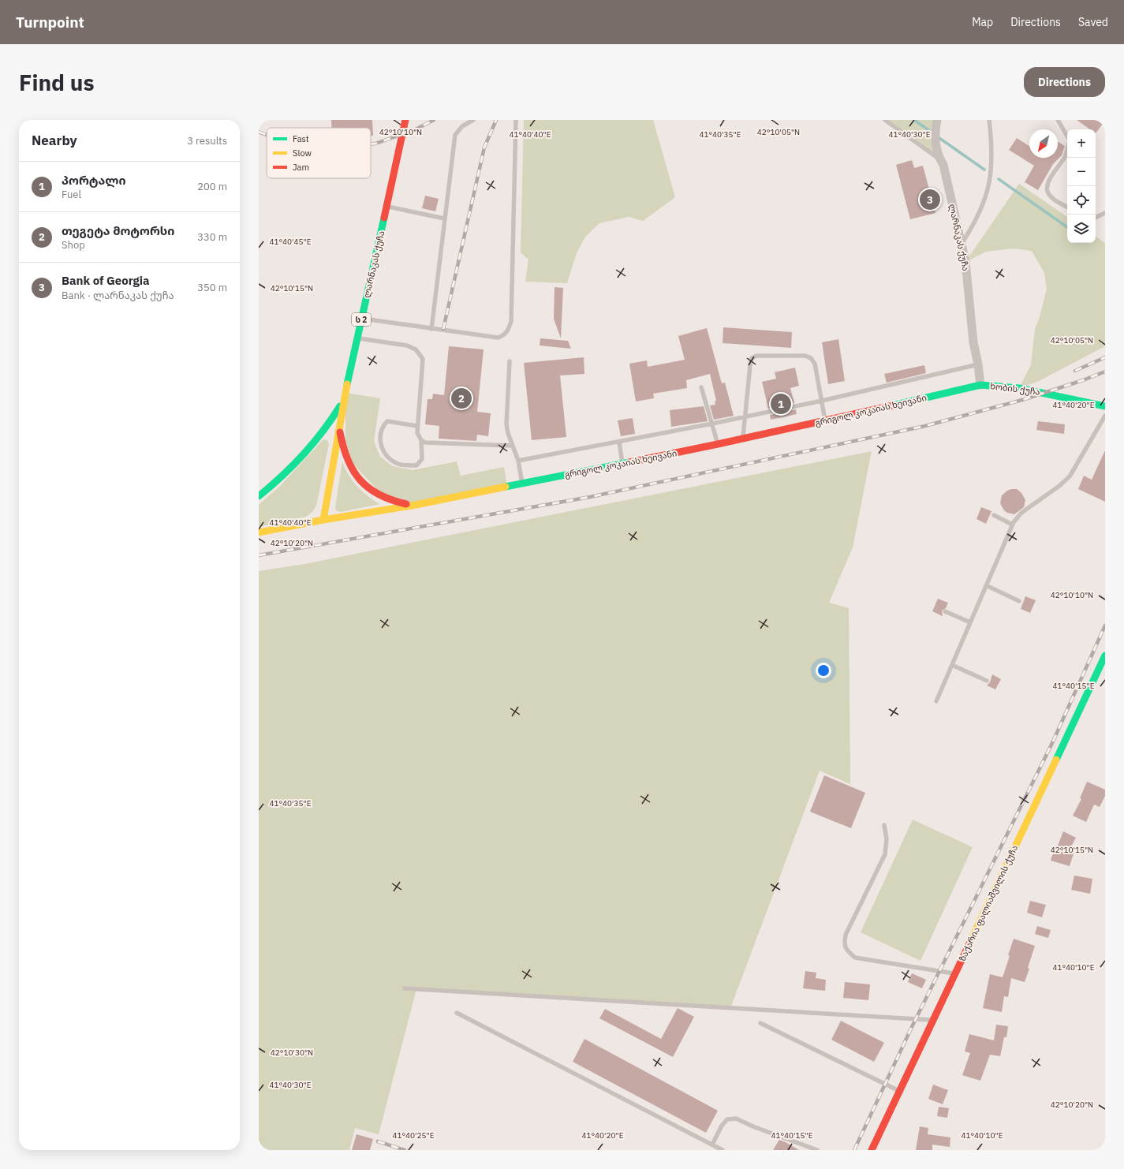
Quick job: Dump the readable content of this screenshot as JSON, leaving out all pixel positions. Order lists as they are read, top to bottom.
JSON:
{
  "streets": {
    "main road": [
      "ლარნაკას ქუჩა",
      "ს 2",
      "ხობის ქუჩა",
      "გრიგოლ კოკაიას ხეივანი",
      "ზაქარია ფალიაშვილის ქუჩა"
    ]
  },
  "crossings": [
    ["ლარნაკას ქუჩა", "ხობის ქუჩა"],
    ["ლარნაკას ქუჩა", "გრიგოლ კოკაიას ხეივანი"],
    ["ხობის ქუჩა", "გრიგოლ კოკაიას ხეივანი"]
  ],
  "legend": ["Fast", "Slow", "Jam"],
  "north": "bottom left",
  "page": {
    "header": "Turnpoint",
    "nav": ["Map", "Directions", "Saved"],
    "buttons": "Directions",
    "title": "Find us",
    "heading": ["Nearby", "3 results"],
    "map_buttons": ["+", "−"],
    "list": [
      {
        "mark": "1",
        "name": "პორტალი",
        "note": "Fuel",
        "value": "200 m"
      },
      {
        "mark": "2",
        "name": "თეგეტა მოტორსი",
        "note": "Shop",
        "value": "330 m"
      },
      {
        "mark": "3",
        "name": "Bank of Georgia",
        "note": "Bank · ლარნაკას ქუჩა",
        "value": "350 m"
      }
    ],
    "pins": ["3", "2", "1"]
  },
  "coordinates": [
    "42°10'10\"N",
    "42°10'05\"N",
    "41°40'40\"E",
    "41°40'35\"E",
    "41°40'30\"E",
    "41°40'45\"E",
    "42°10'15\"N",
    "41°40'20\"E",
    "42°10'20\"N",
    "41°40'15\"E",
    "41°40'10\"E",
    "42°10'30\"N",
    "41°40'25\"E"
  ]
}
